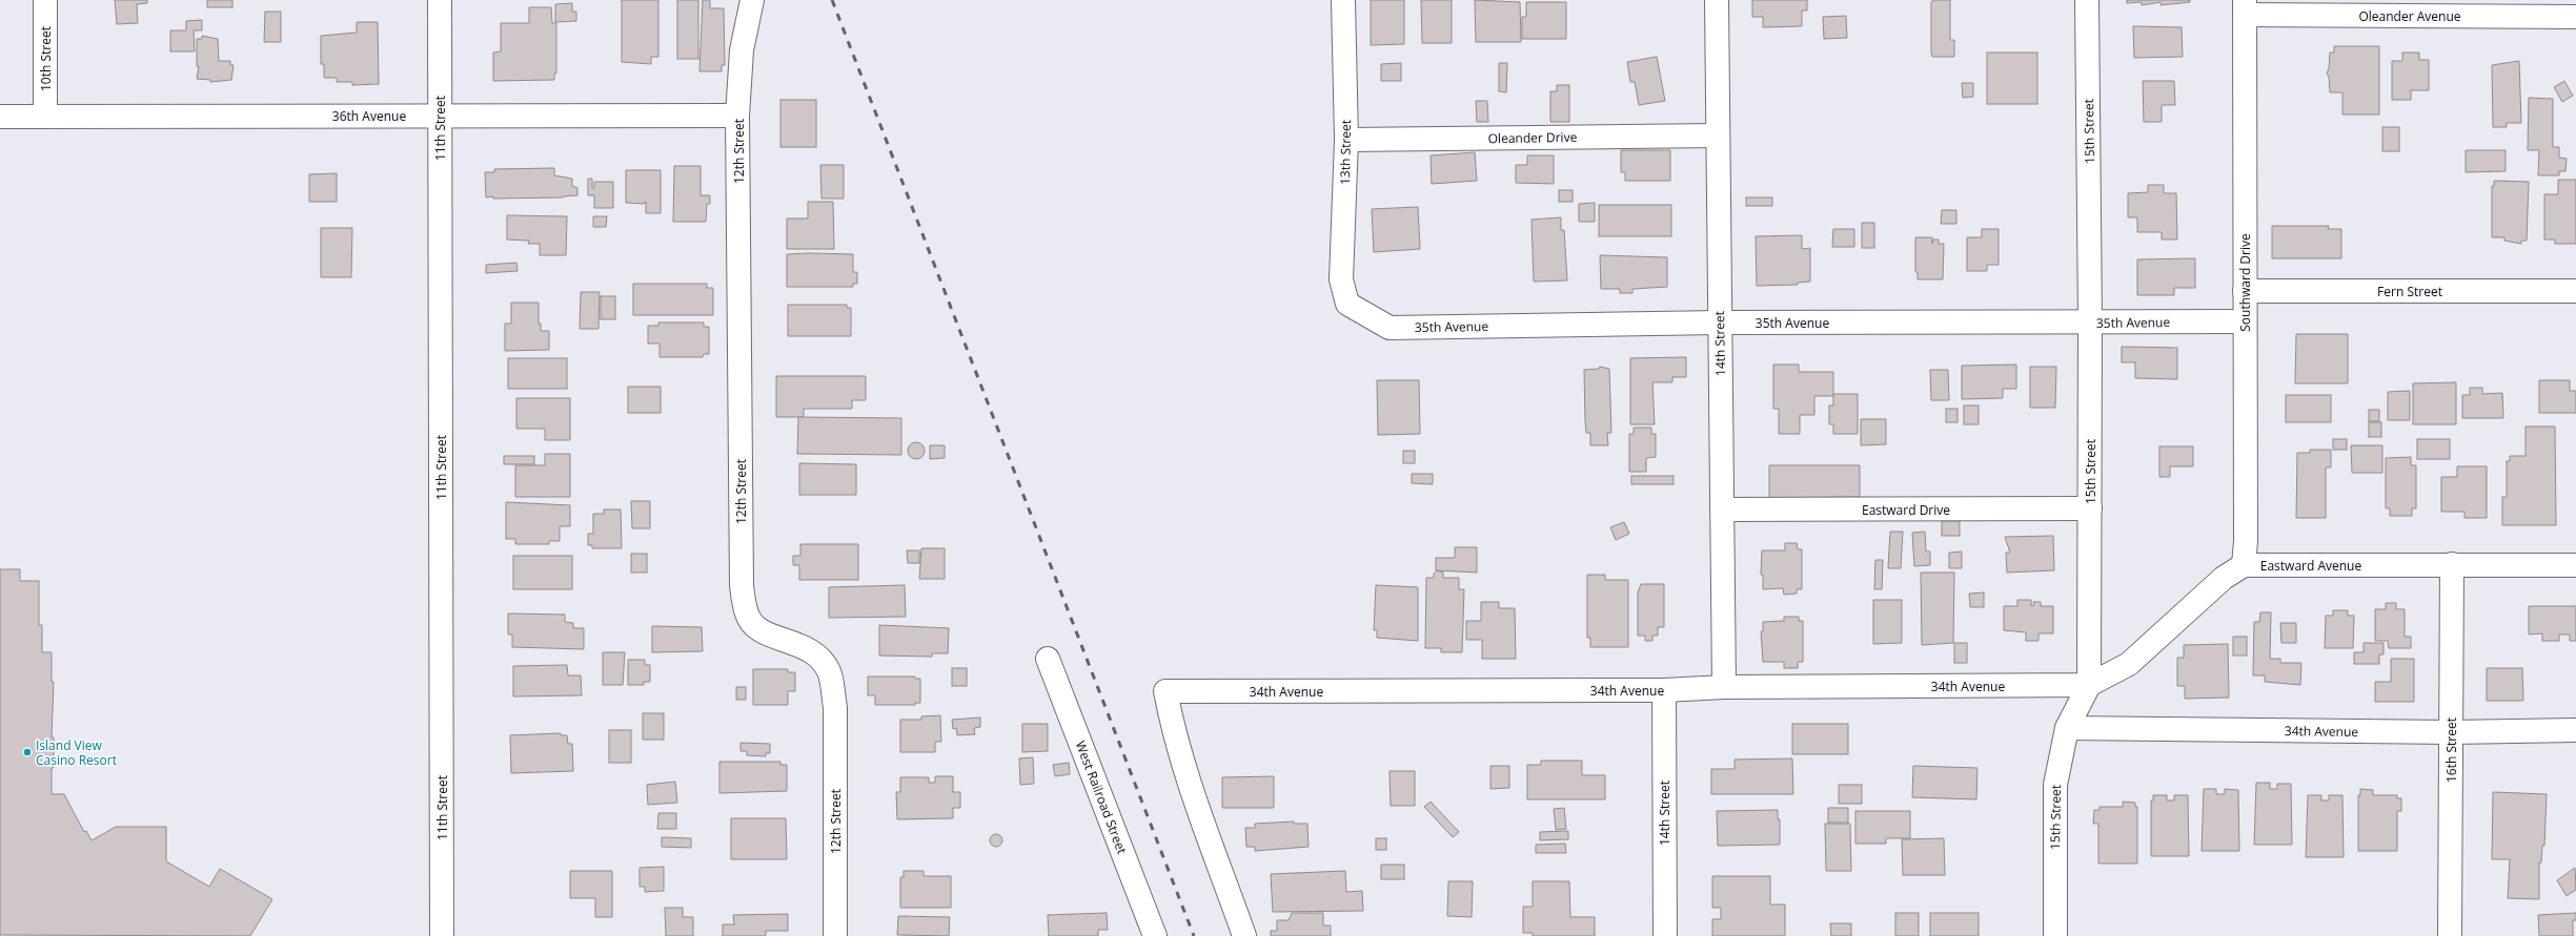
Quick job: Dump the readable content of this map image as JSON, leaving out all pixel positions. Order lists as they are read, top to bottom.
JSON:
{
  "streets": {
    "street": [
      "Oleander Avenue",
      "10th Street",
      "36th Avenue",
      "11th Street",
      "15th Street",
      "Oleander Drive",
      "12th Street",
      "13th Street",
      "Southward Drive",
      "Fern Street",
      "35th Avenue",
      "14th Street",
      "Eastward Drive",
      "Eastward Avenue",
      "34th Avenue",
      "16th Street",
      "West Railroad Street"
    ]
  },
  "crossings": [
    ["Oleander Avenue", "Southward Drive"],
    ["10th Street", "36th Avenue"],
    ["36th Avenue", "11th Street"],
    ["36th Avenue", "12th Street"],
    ["15th Street", "35th Avenue"],
    ["15th Street", "Eastward Drive"],
    ["15th Street", "Eastward Avenue"],
    ["15th Street", "34th Avenue"],
    ["Oleander Drive", "13th Street"],
    ["Oleander Drive", "14th Street"],
    ["13th Street", "35th Avenue"],
    ["Southward Drive", "Fern Street"],
    ["Southward Drive", "35th Avenue"],
    ["Southward Drive", "Eastward Avenue"],
    ["35th Avenue", "14th Street"],
    ["14th Street", "Eastward Drive"],
    ["14th Street", "34th Avenue"],
    ["Eastward Avenue", "34th Avenue"],
    ["Eastward Avenue", "16th Street"],
    ["34th Avenue", "16th Street"]
  ],
  "places": ["Island View Casino Resort"]
}
